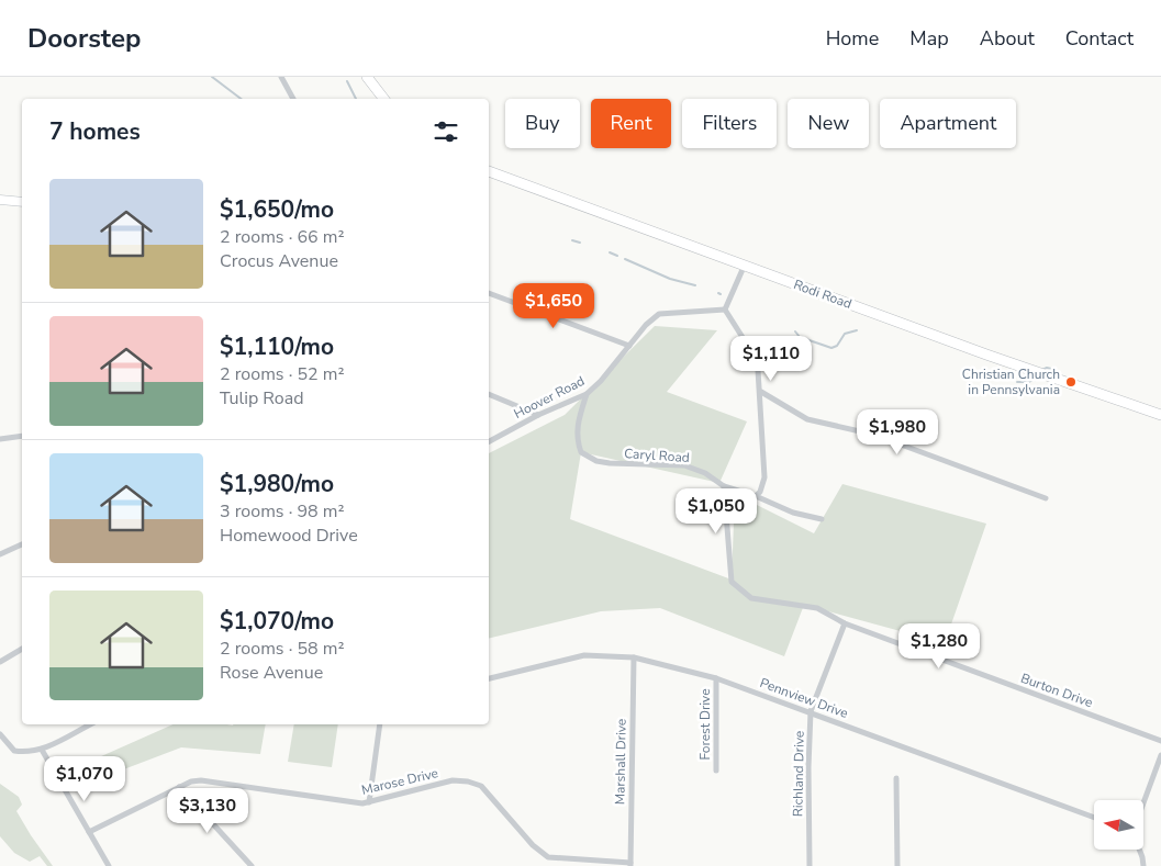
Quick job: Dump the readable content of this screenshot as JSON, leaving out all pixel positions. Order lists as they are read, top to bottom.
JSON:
{
  "streets": {
    "main road": ["Rodi Road"],
    "street": [
      "Hoover Road",
      "Caryl Road",
      "Burton Drive",
      "Pennview Drive",
      "Forest Drive",
      "Marshall Drive",
      "Richland Drive",
      "Marose Drive"
    ]
  },
  "crossings": [
    ["Hoover Road", "Caryl Road"],
    ["Caryl Road", "Burton Drive"],
    ["Burton Drive", "Richland Drive"],
    ["Pennview Drive", "Forest Drive"],
    ["Pennview Drive", "Marshall Drive"],
    ["Pennview Drive", "Richland Drive"],
    ["Marshall Drive", "Marose Drive"]
  ],
  "places": ["Christian Church in Pennsylvania"],
  "north": "left",
  "page": {
    "header": "Doorstep",
    "nav": [
      "Home",
      "Map",
      "About",
      "Contact"
    ],
    "chip": [
      "Buy",
      "Rent",
      "Filters",
      "New",
      "Apartment"
    ],
    "heading": "7 homes",
    "list": [
      {
        "name": "$1,650/mo",
        "note": "2 rooms · 66 m² · Crocus Avenue"
      },
      {
        "name": "$1,110/mo",
        "note": "2 rooms · 52 m² · Tulip Road"
      },
      {
        "name": "$1,980/mo",
        "note": "3 rooms · 98 m² · Homewood Drive"
      },
      {
        "name": "$1,070/mo",
        "note": "2 rooms · 58 m² · Rose Avenue"
      }
    ],
    "price": [
      "$1,650",
      "$1,110",
      "$1,980",
      "$1,050",
      "$1,280",
      "$1,070",
      "$3,130"
    ]
  }
}
